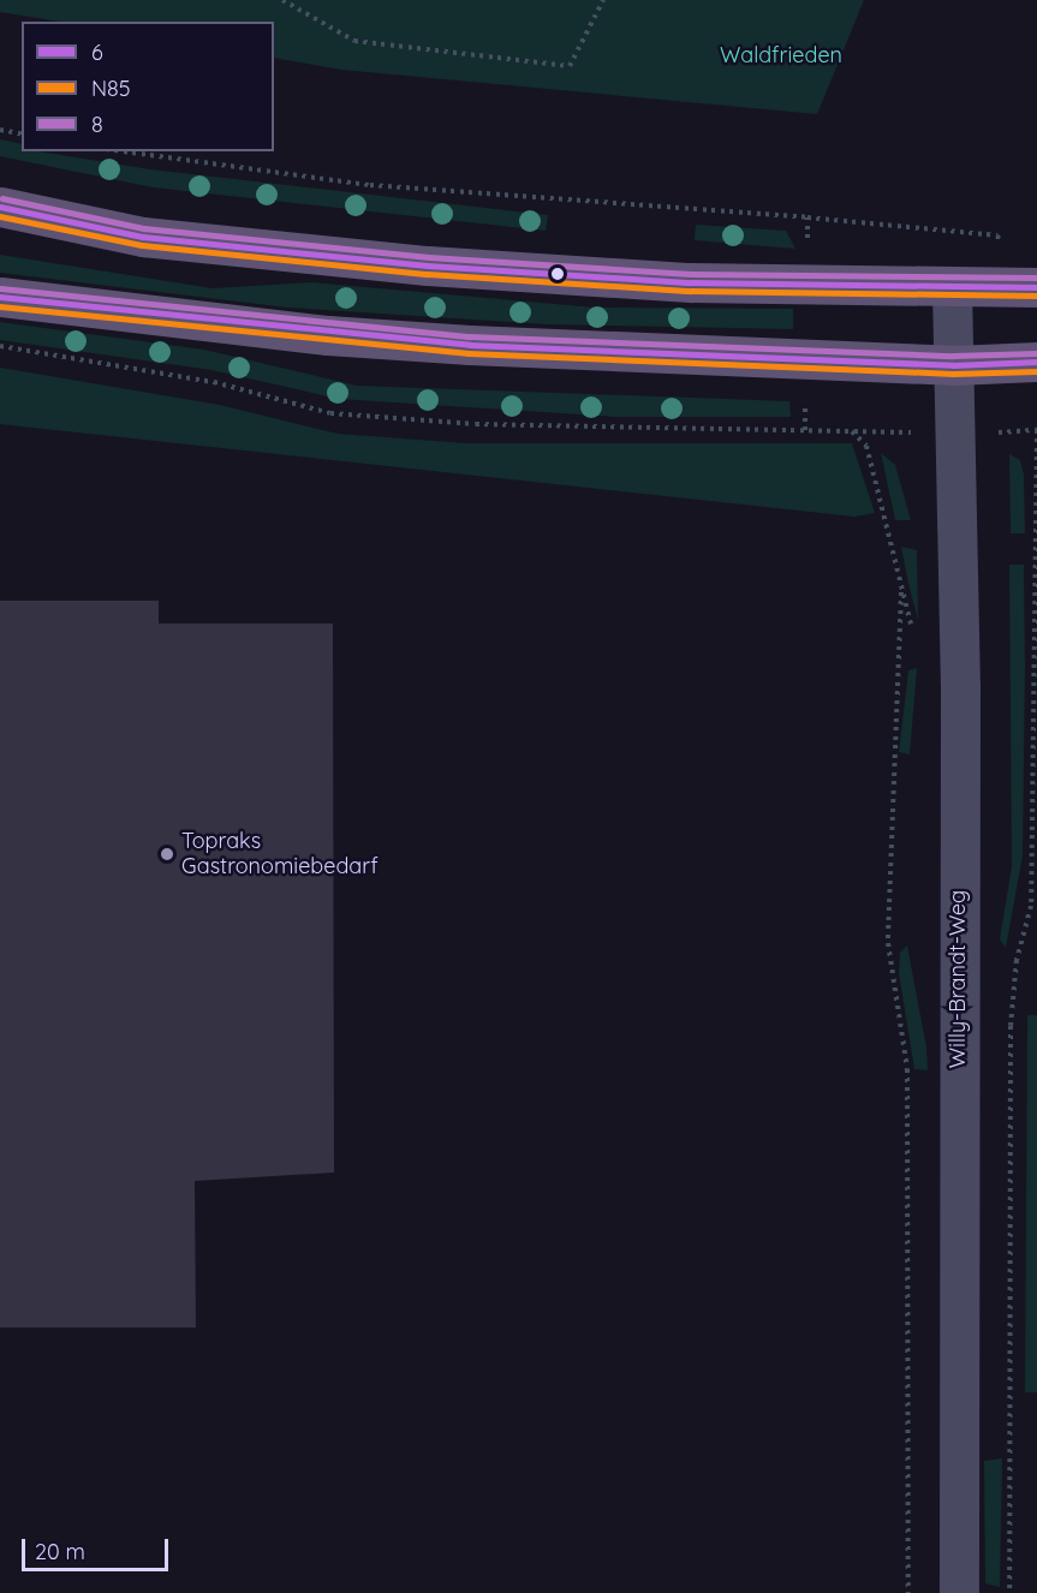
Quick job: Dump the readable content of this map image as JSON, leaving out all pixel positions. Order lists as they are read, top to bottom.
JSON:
{
  "streets": {
    "street": ["Willy-Brandt-Weg"]
  },
  "parks": ["Waldfrieden"],
  "places": ["Topraks Gastronomiebedarf"],
  "lines": ["transit line 8", "transit line 6", "transit line N85"],
  "legend": ["6", "N85", "8"],
  "scale_bar": "20 m"
}
